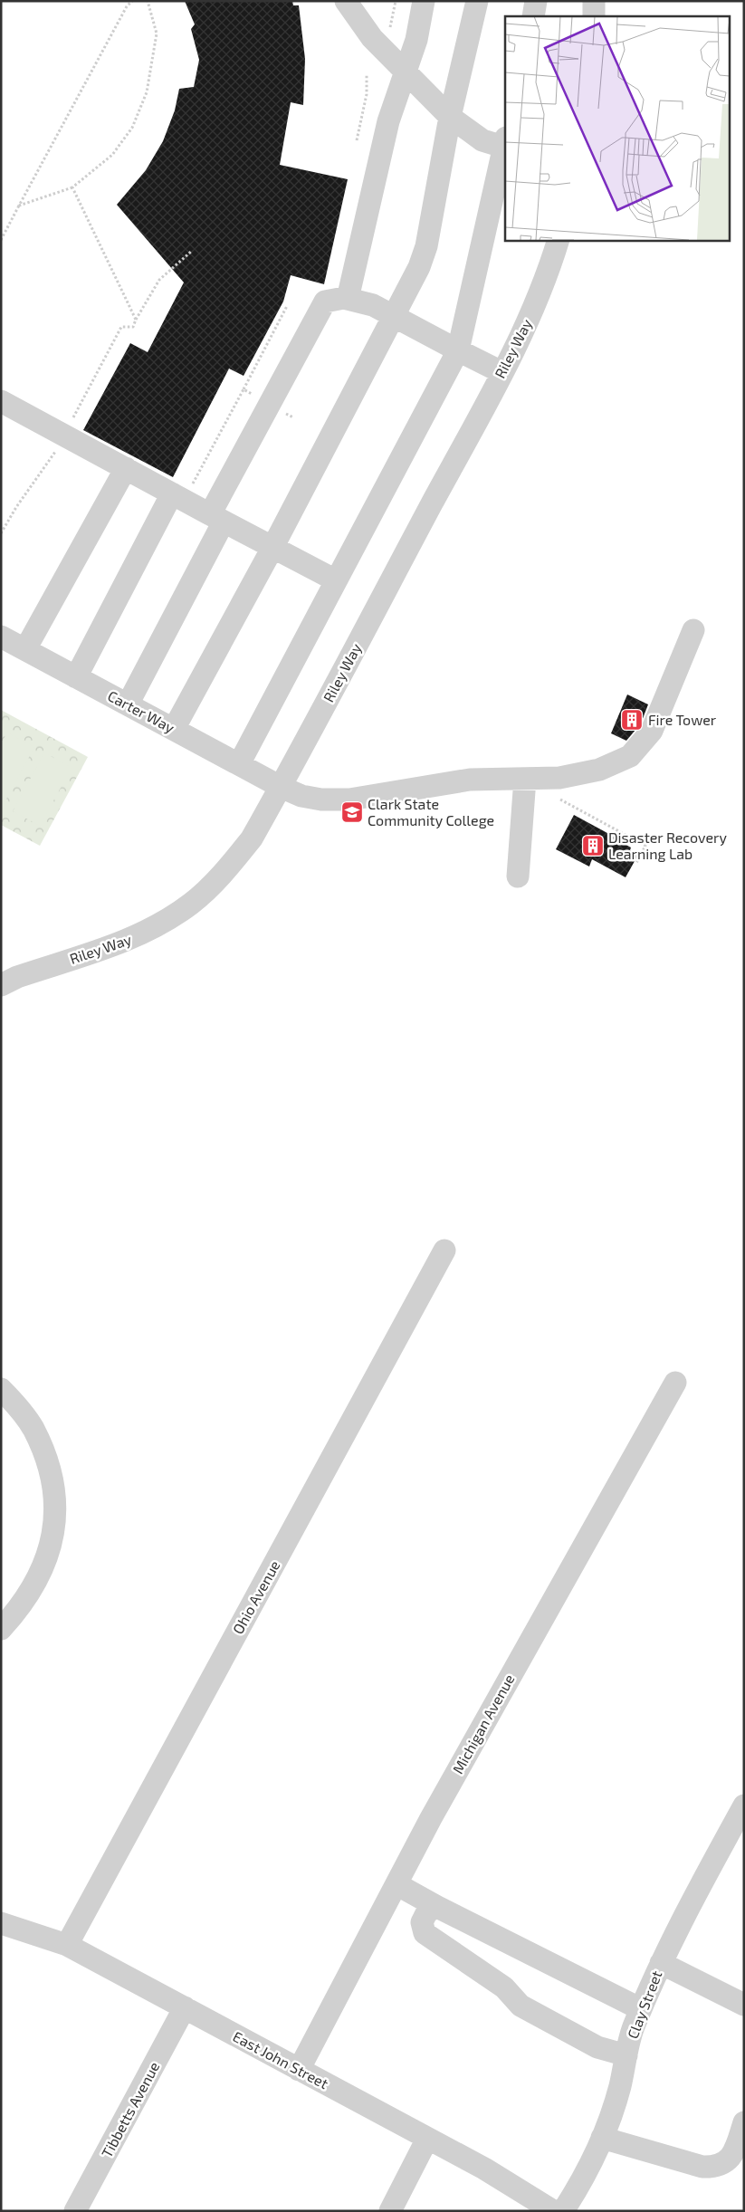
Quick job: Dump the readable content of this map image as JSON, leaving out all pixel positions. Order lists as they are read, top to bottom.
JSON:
{
  "streets": {
    "street": [
      "Riley Way",
      "Carter Way",
      "Ohio Avenue",
      "Michigan Avenue",
      "Clay Street",
      "East John Street",
      "Tibbetts Avenue"
    ]
  },
  "crossings": [
    ["Riley Way", "Carter Way"],
    ["Ohio Avenue", "East John Street"],
    ["Michigan Avenue", "East John Street"],
    ["East John Street", "Tibbetts Avenue"]
  ],
  "places": {
    "building": ["Fire Tower", "Disaster Recovery Learning Lab"],
    "school or university": ["Clark State Community College"]
  }
}
